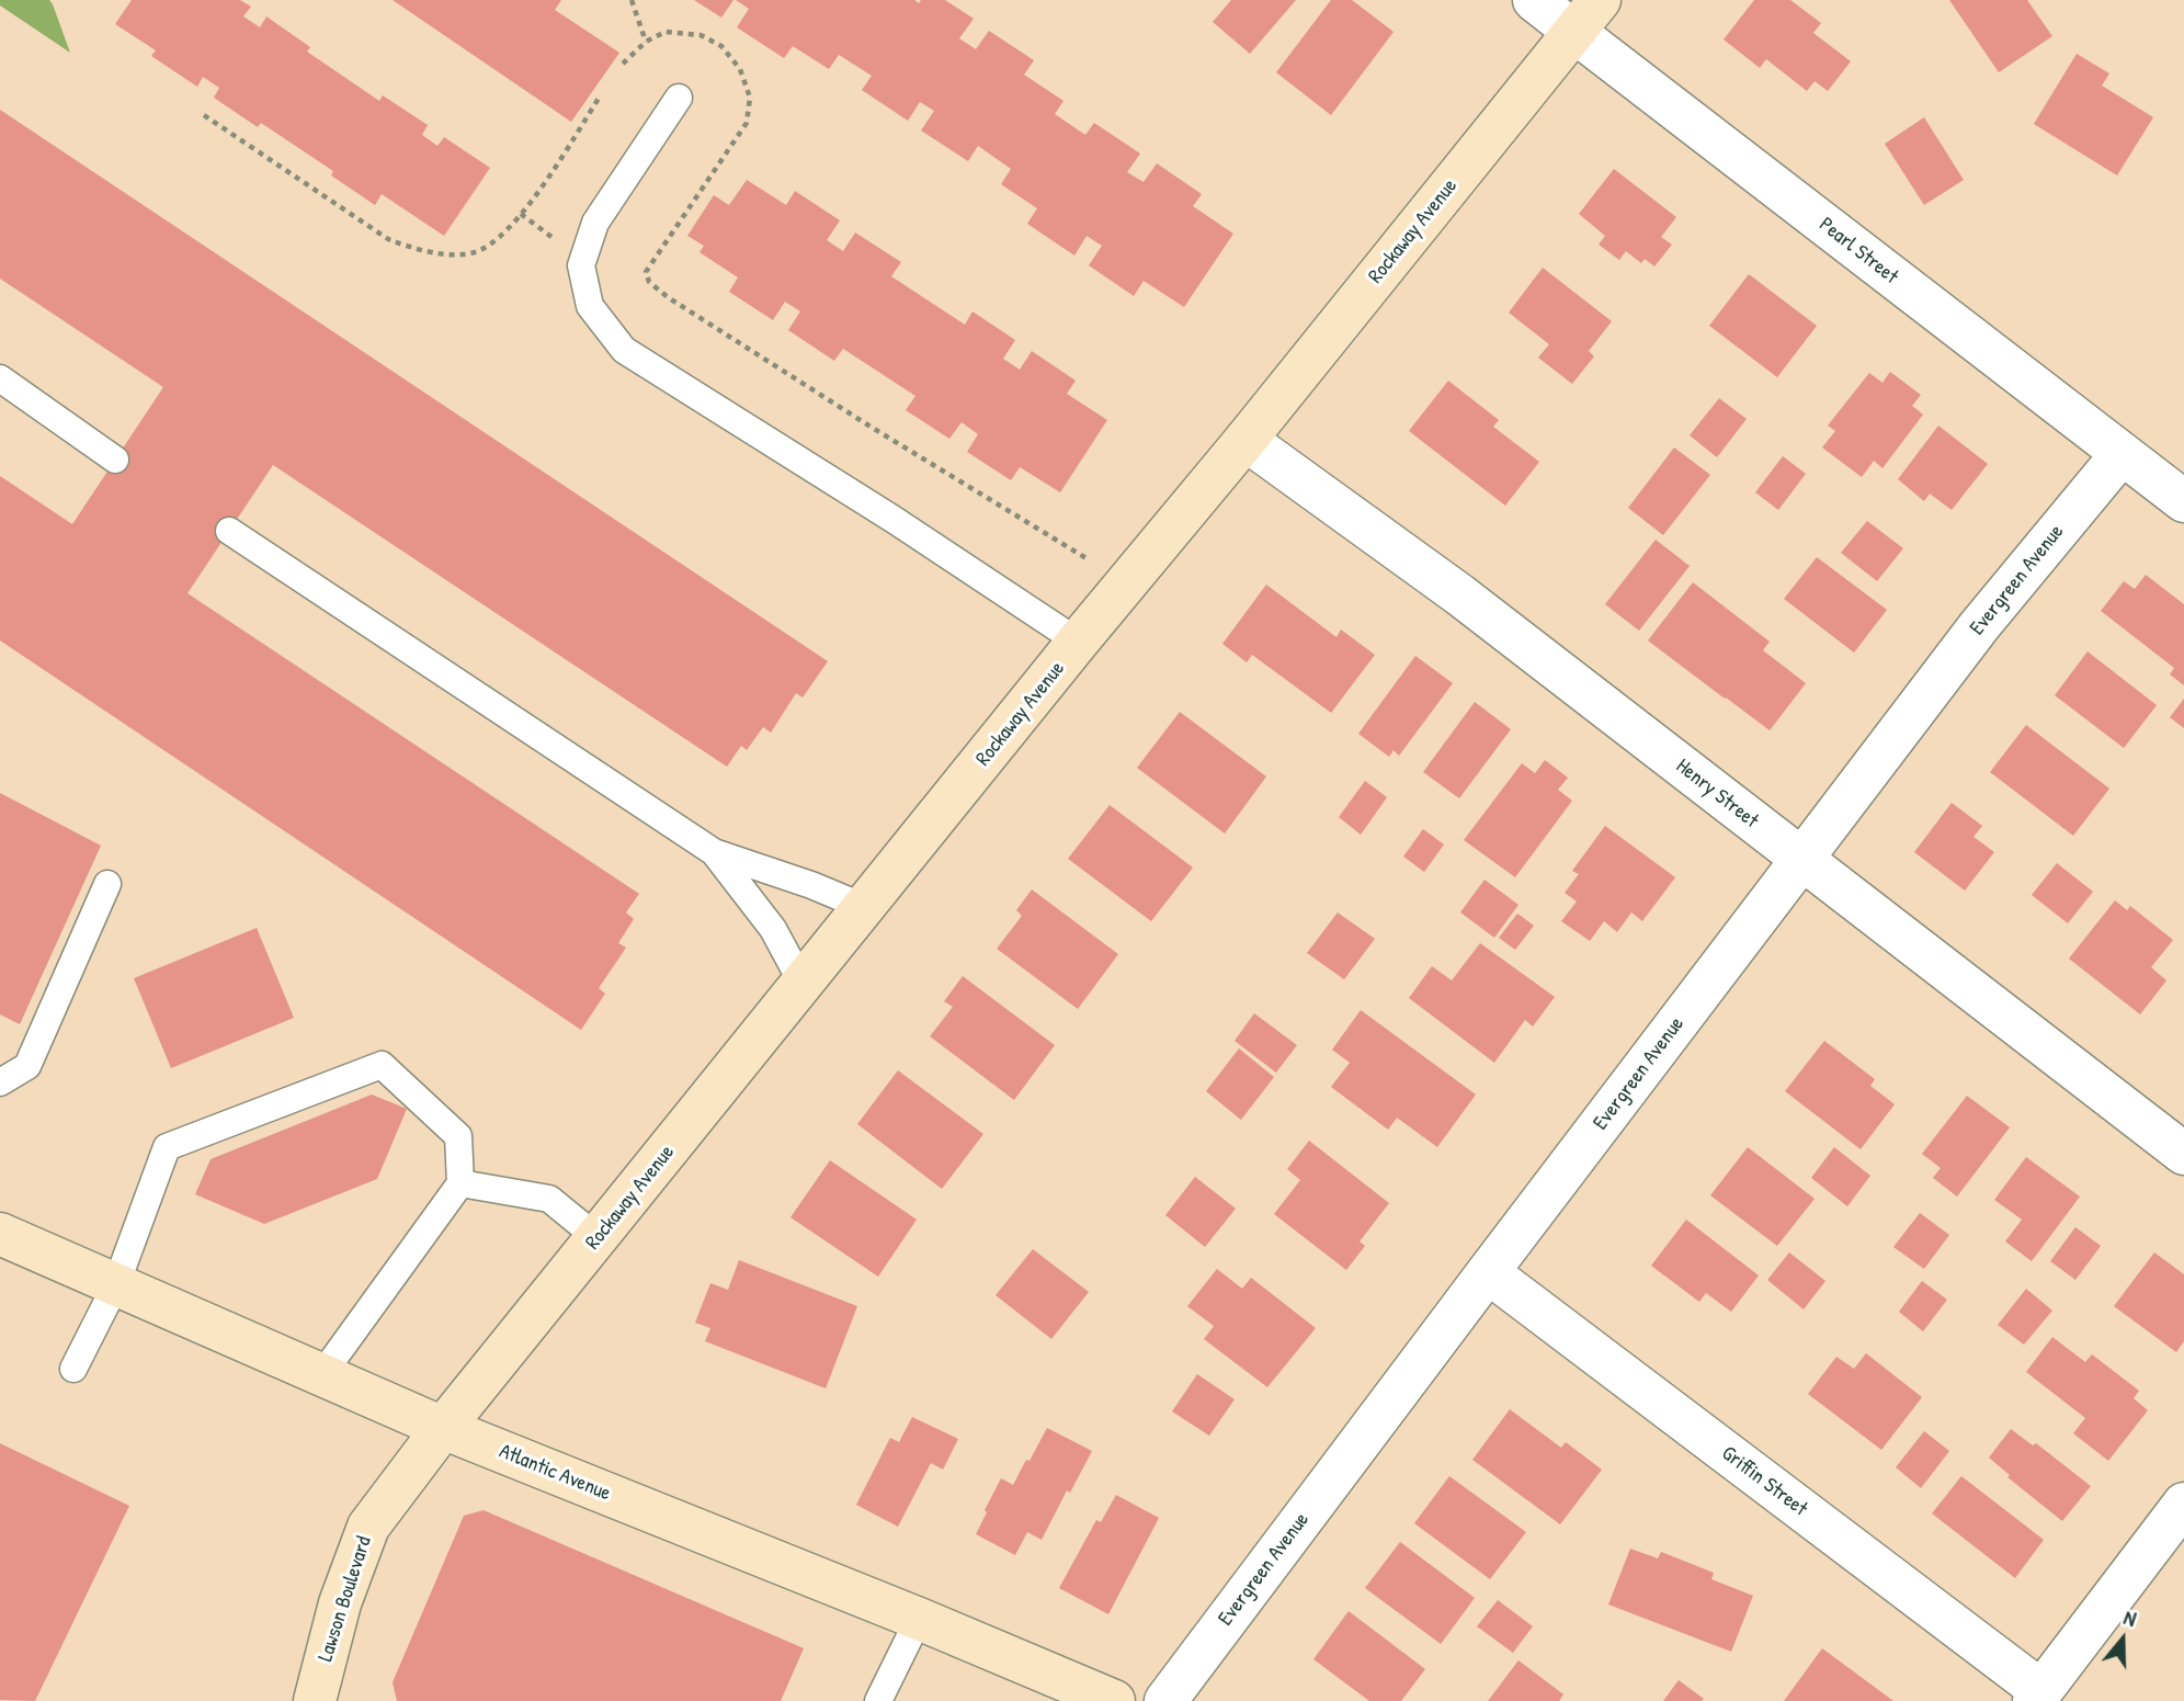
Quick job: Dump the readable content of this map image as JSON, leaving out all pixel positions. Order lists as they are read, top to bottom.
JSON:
{
  "streets": {
    "main road": ["Rockaway Avenue", "Atlantic Avenue", "Lawson Boulevard"],
    "street": [
      "Pearl Street",
      "Evergreen Avenue",
      "Henry Street",
      "Griffin Street"
    ]
  },
  "crossings": [
    ["Rockaway Avenue", "Pearl Street"],
    ["Rockaway Avenue", "Henry Street"],
    ["Rockaway Avenue", "Atlantic Avenue"],
    ["Rockaway Avenue", "Lawson Boulevard"],
    ["Pearl Street", "Evergreen Avenue"],
    ["Evergreen Avenue", "Henry Street"],
    ["Evergreen Avenue", "Griffin Street"],
    ["Atlantic Avenue", "Lawson Boulevard"]
  ],
  "north": "top"
}
